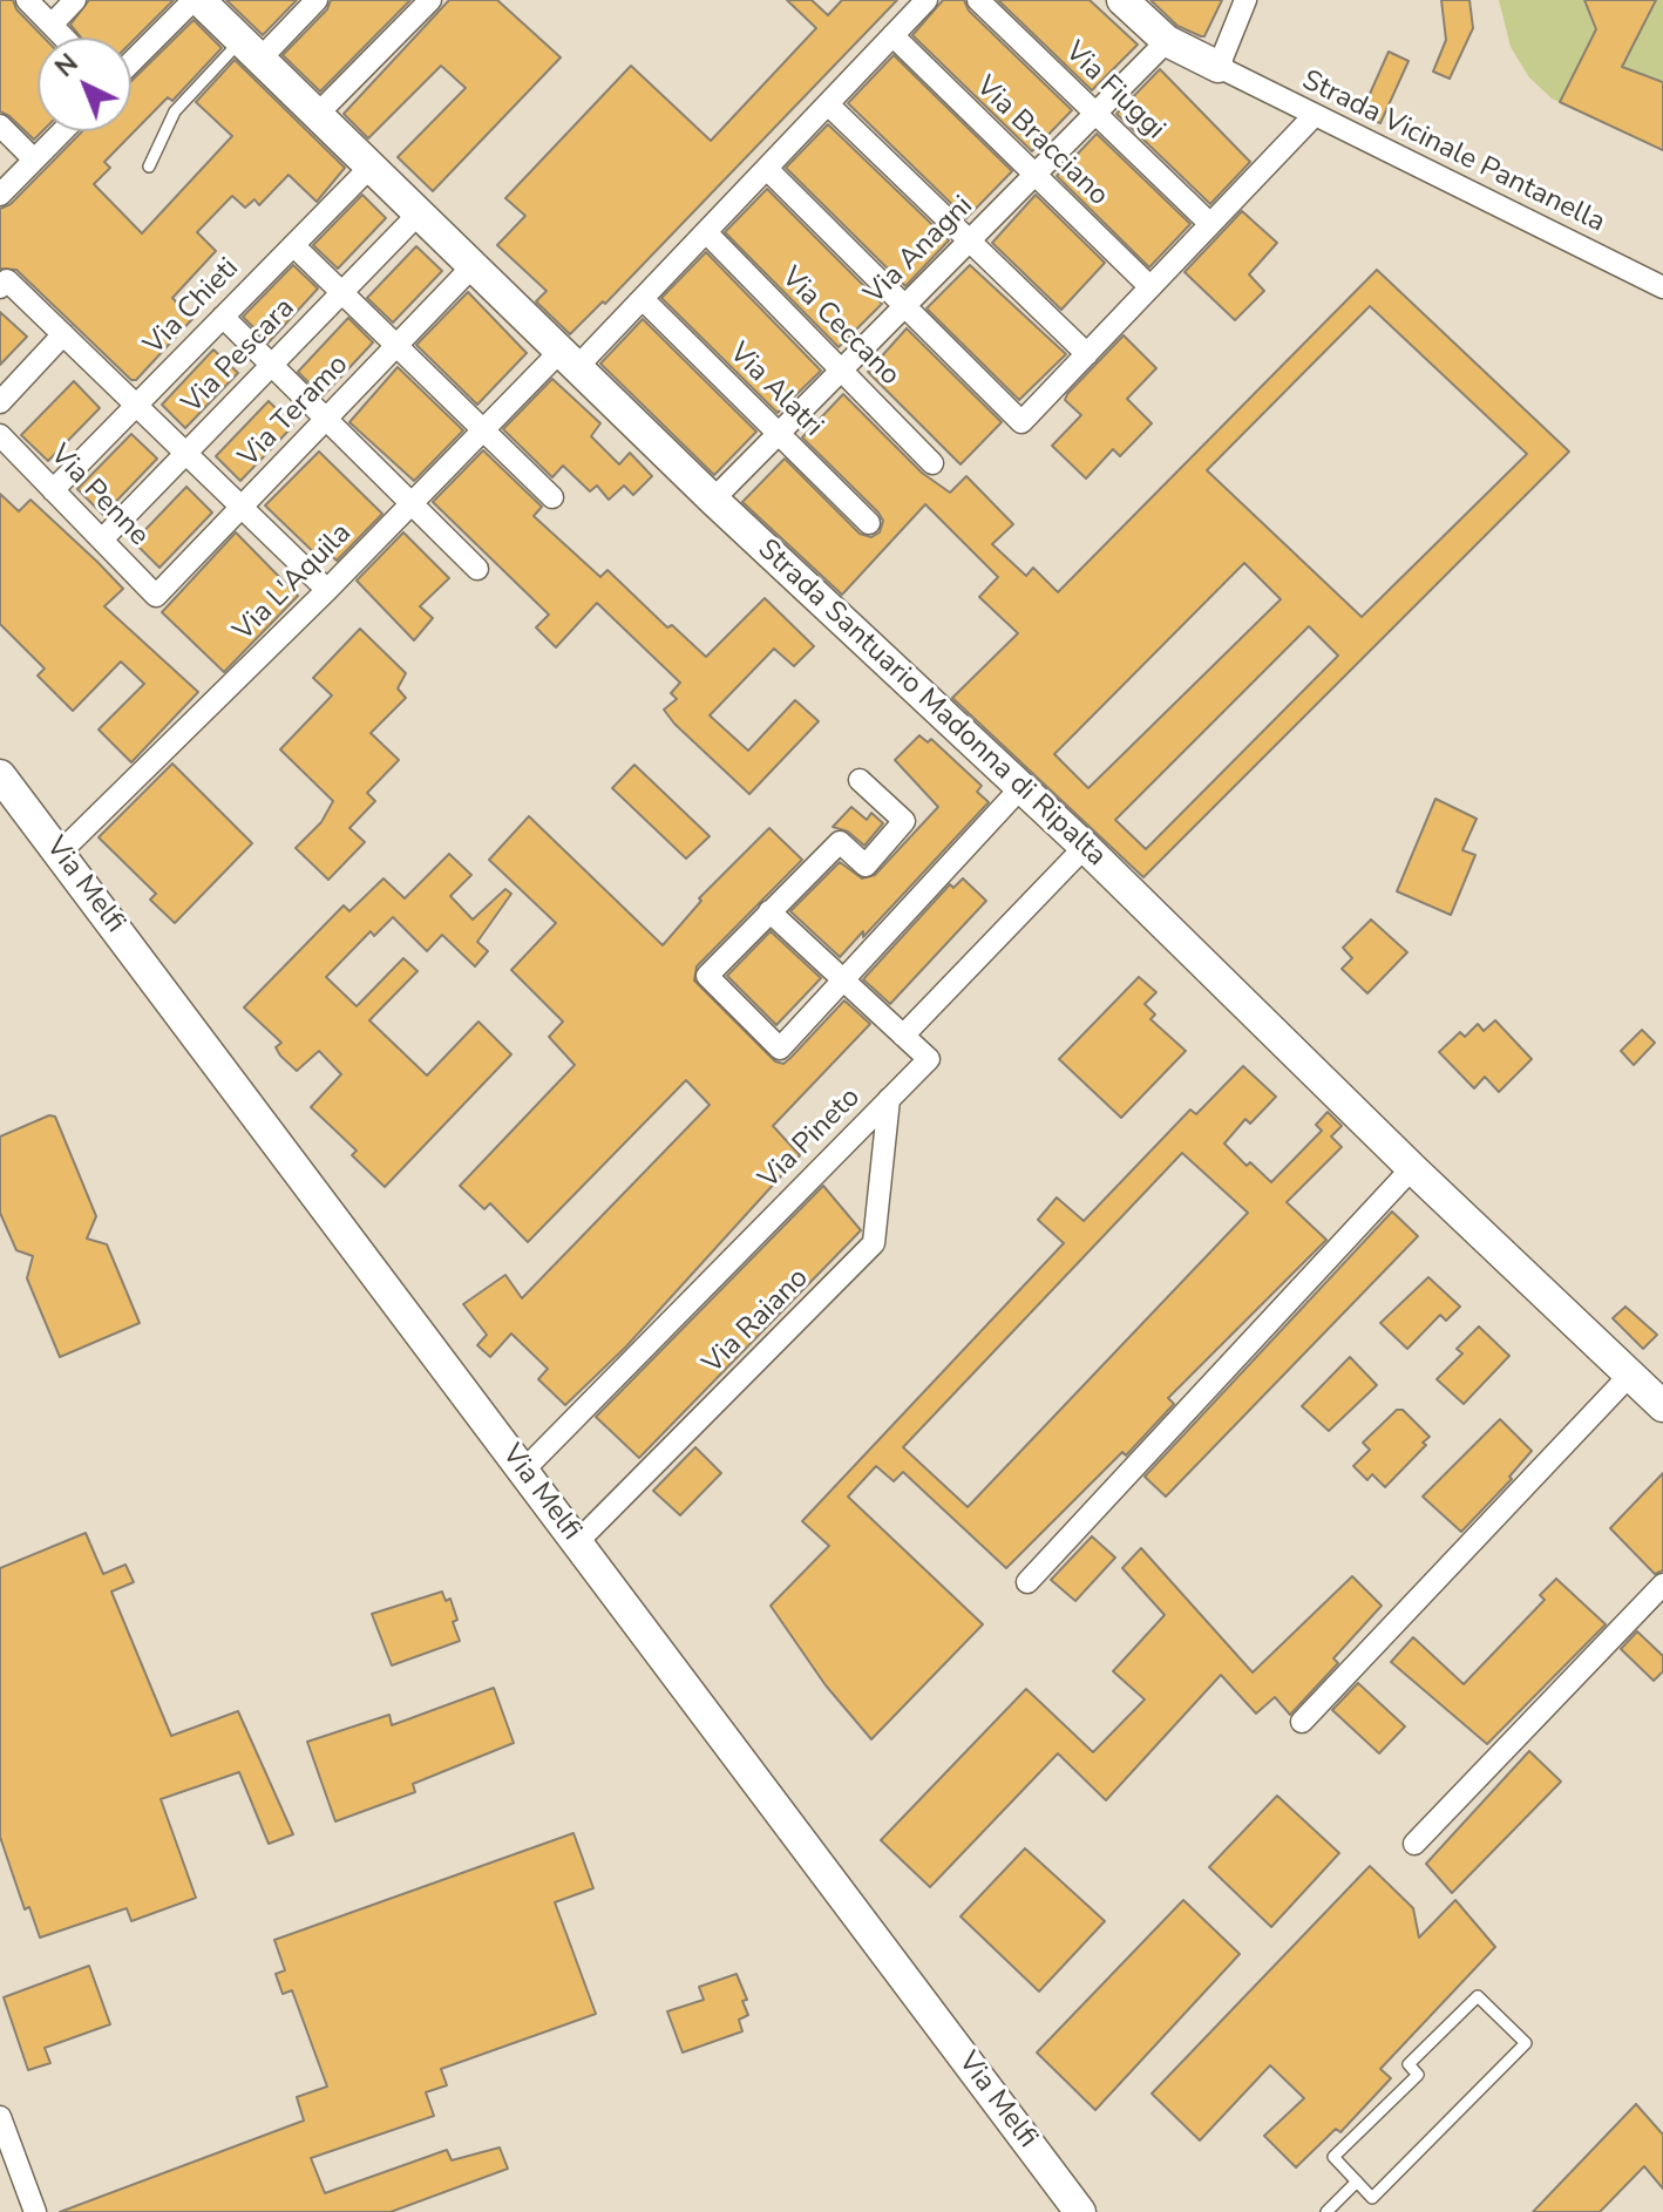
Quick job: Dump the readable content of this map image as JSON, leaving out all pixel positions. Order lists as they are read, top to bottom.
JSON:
{
  "streets": {
    "street": [
      "Via Fiuggi",
      "Via Bracciano",
      "Strada Vicinale Pantanella",
      "Via Anagni",
      "Via Chieti",
      "Via Ceccano",
      "Via Pescara",
      "Via Alatri",
      "Via Teramo",
      "Via Penne",
      "Via L'Aquila",
      "Strada Santuario Madonna di Ripalta",
      "Via Melfi",
      "Via Pineto",
      "Via Raiano"
    ]
  },
  "crossings": [
    ["Via Fiuggi", "Via Anagni"],
    ["Via Bracciano", "Via Anagni"],
    ["Via Bracciano", "Via L'Aquila"],
    ["Via Anagni", "Via Ceccano"],
    ["Via Anagni", "Via Alatri"],
    ["Via Anagni", "Strada Santuario Madonna di Ripalta"],
    ["Via Chieti", "Via Penne"],
    ["Via Chieti", "Strada Santuario Madonna di Ripalta"],
    ["Via Ceccano", "Via L'Aquila"],
    ["Via Pescara", "Via Penne"],
    ["Via Pescara", "Strada Santuario Madonna di Ripalta"],
    ["Via Alatri", "Via L'Aquila"],
    ["Via Teramo", "Via Penne"],
    ["Via Teramo", "Strada Santuario Madonna di Ripalta"],
    ["Via L'Aquila", "Strada Santuario Madonna di Ripalta"],
    ["Via L'Aquila", "Via Melfi"],
    ["Via Melfi", "Via Pineto"],
    ["Via Melfi", "Via Raiano"],
    ["Via Pineto", "Via Raiano"]
  ],
  "north": "top left"
}
